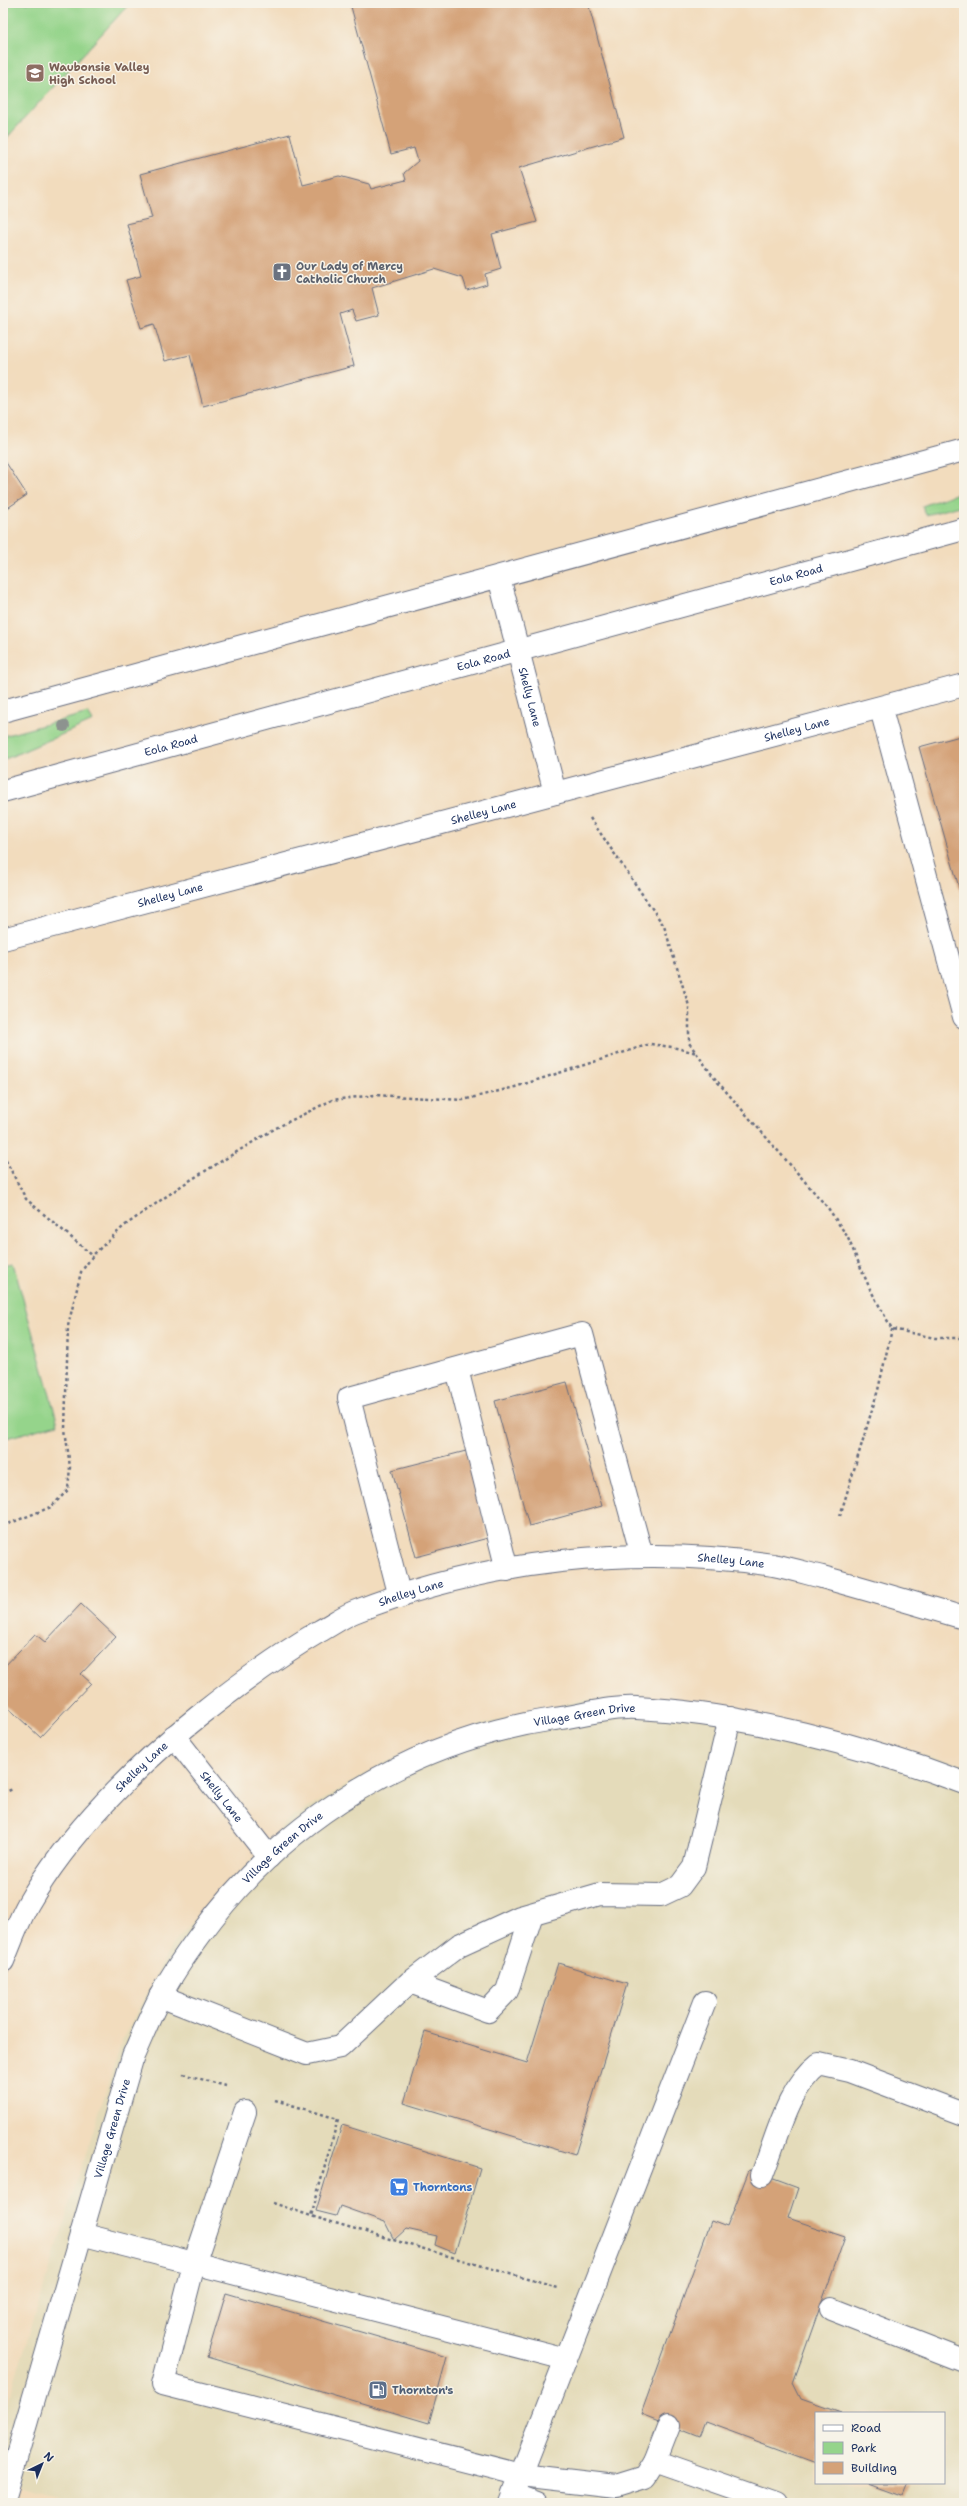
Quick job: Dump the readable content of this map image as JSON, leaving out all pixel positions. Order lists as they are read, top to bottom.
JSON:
{
  "streets": {
    "street": [
      "Eola Road",
      "Shelly Lane",
      "Shelley Lane",
      "Village Green Drive"
    ]
  },
  "crossings": [
    ["Eola Road", "Shelly Lane"],
    ["Shelly Lane", "Shelley Lane"],
    ["Shelly Lane", "Village Green Drive"]
  ],
  "places": {
    "school or university": ["Waubonsie Valley High School"],
    "church": ["Our Lady of Mercy Catholic Church"],
    "supermarket": ["Thorntons"],
    "fuel station": ["Thornton's"]
  },
  "legend": ["Road", "Park", "Building"],
  "north": "top right"
}
